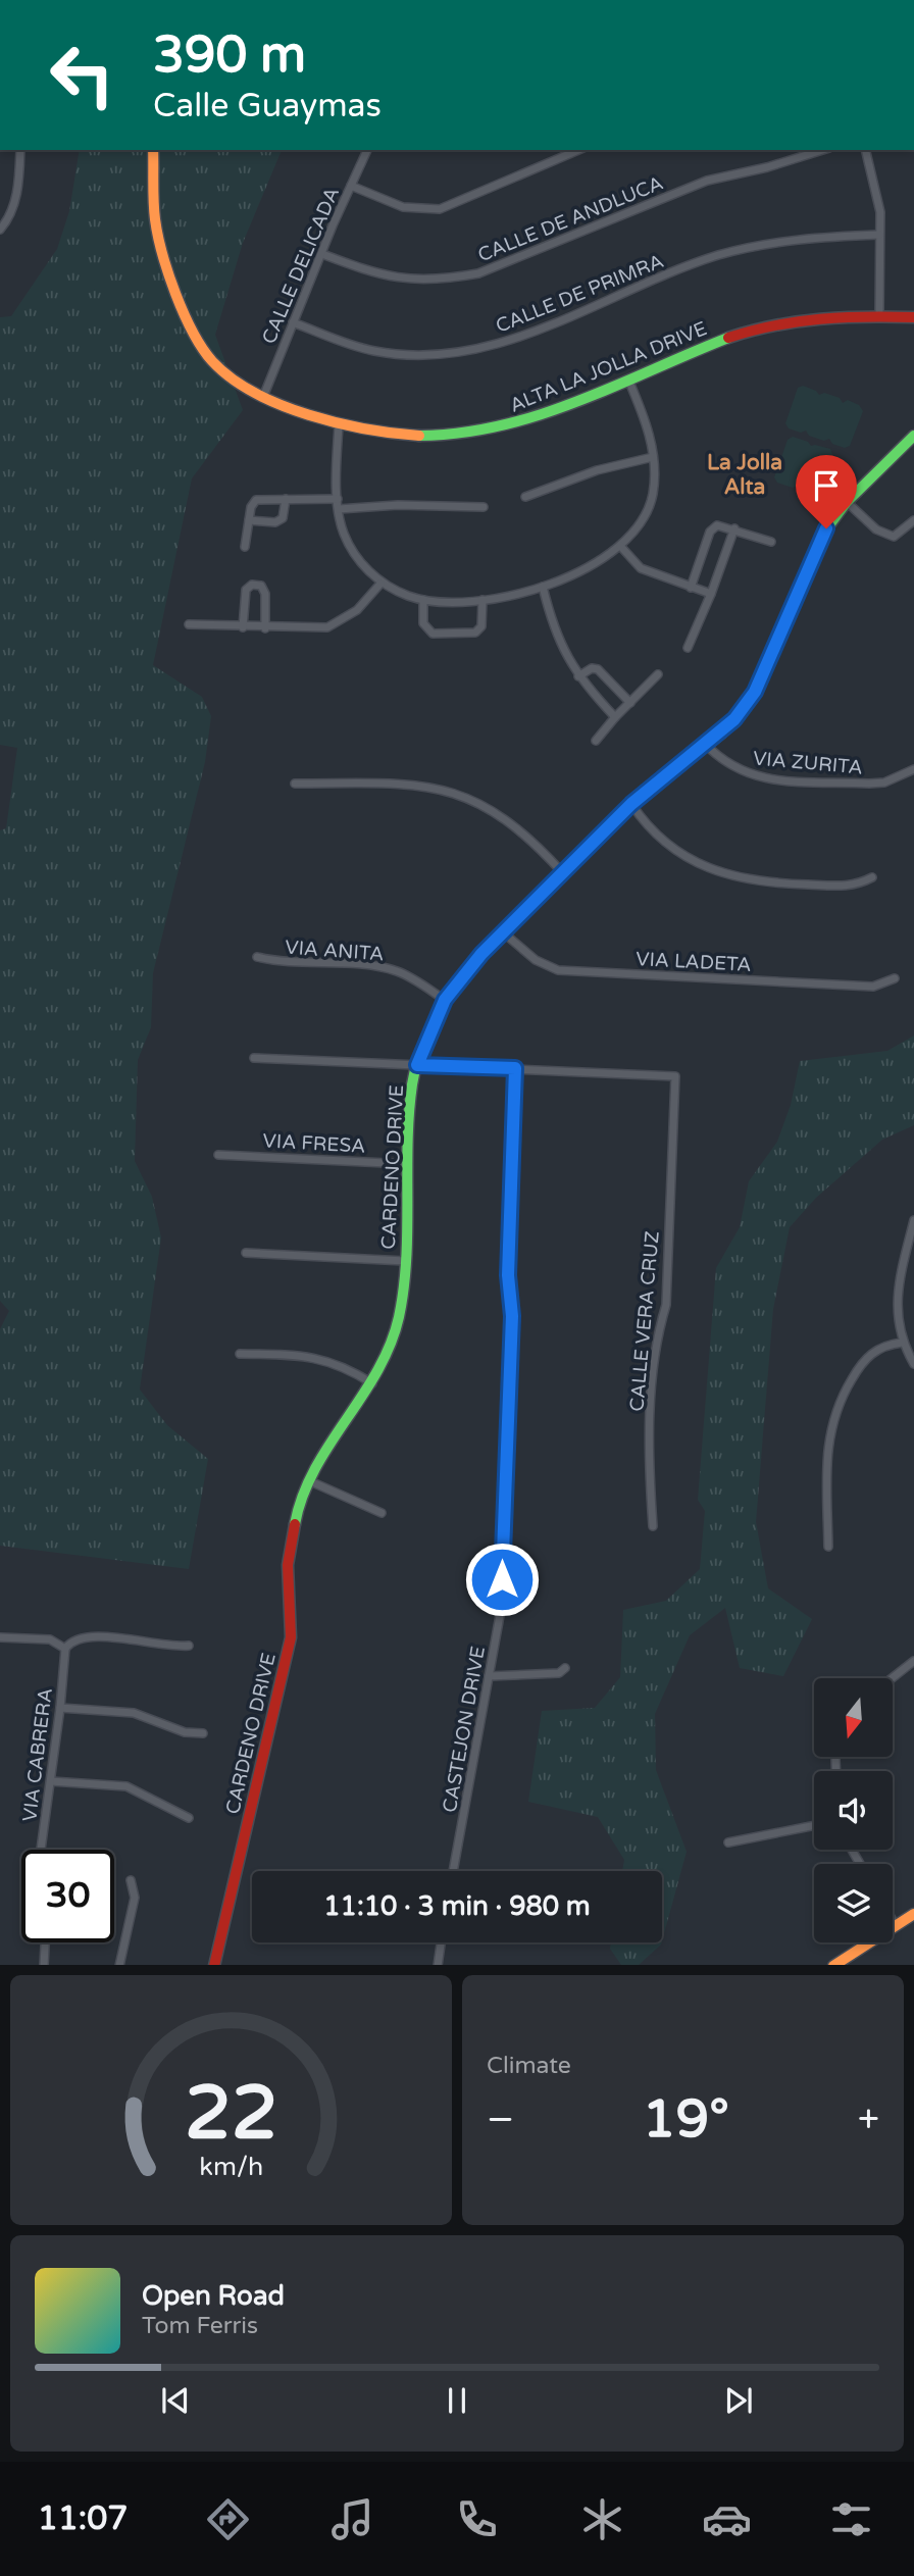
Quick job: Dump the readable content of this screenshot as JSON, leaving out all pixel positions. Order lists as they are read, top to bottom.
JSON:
{
  "streets": {
    "street": [
      "CALLE DE ANDLUCA",
      "CALLE DELICADA",
      "CALLE DE PRIMRA",
      "ALTA LA JOLLA DRIVE",
      "VIA ZURITA",
      "VIA ANITA",
      "VIA LADETA",
      "VIA FRESA",
      "CARDENO DRIVE",
      "CALLE VERA CRUZ",
      "CASTEJON DRIVE",
      "VIA CABRERA"
    ]
  },
  "crossings": [
    ["CALLE DE ANDLUCA", "CALLE DELICADA"],
    ["CALLE DELICADA", "CALLE DE PRIMRA"],
    ["CALLE DELICADA", "ALTA LA JOLLA DRIVE"],
    ["VIA ZURITA", "CARDENO DRIVE"],
    ["VIA ANITA", "CARDENO DRIVE"],
    ["VIA LADETA", "CARDENO DRIVE"],
    ["VIA FRESA", "CARDENO DRIVE"],
    ["CALLE VERA CRUZ", "CASTEJON DRIVE"]
  ],
  "districts": ["La Jolla Alta"],
  "north": "bottom",
  "page": {
    "turn": ["390 m", "Calle Guaymas"],
    "limit": "30",
    "trip": "11:10 · 3 min · 980 m",
    "tile": "Climate",
    "heat": ["−", "19°", "+"],
    "song": ["Open Road", "Tom Ferris"],
    "tabs": "11:07",
    "gauge": ["22", "km/h"]
  }
}
